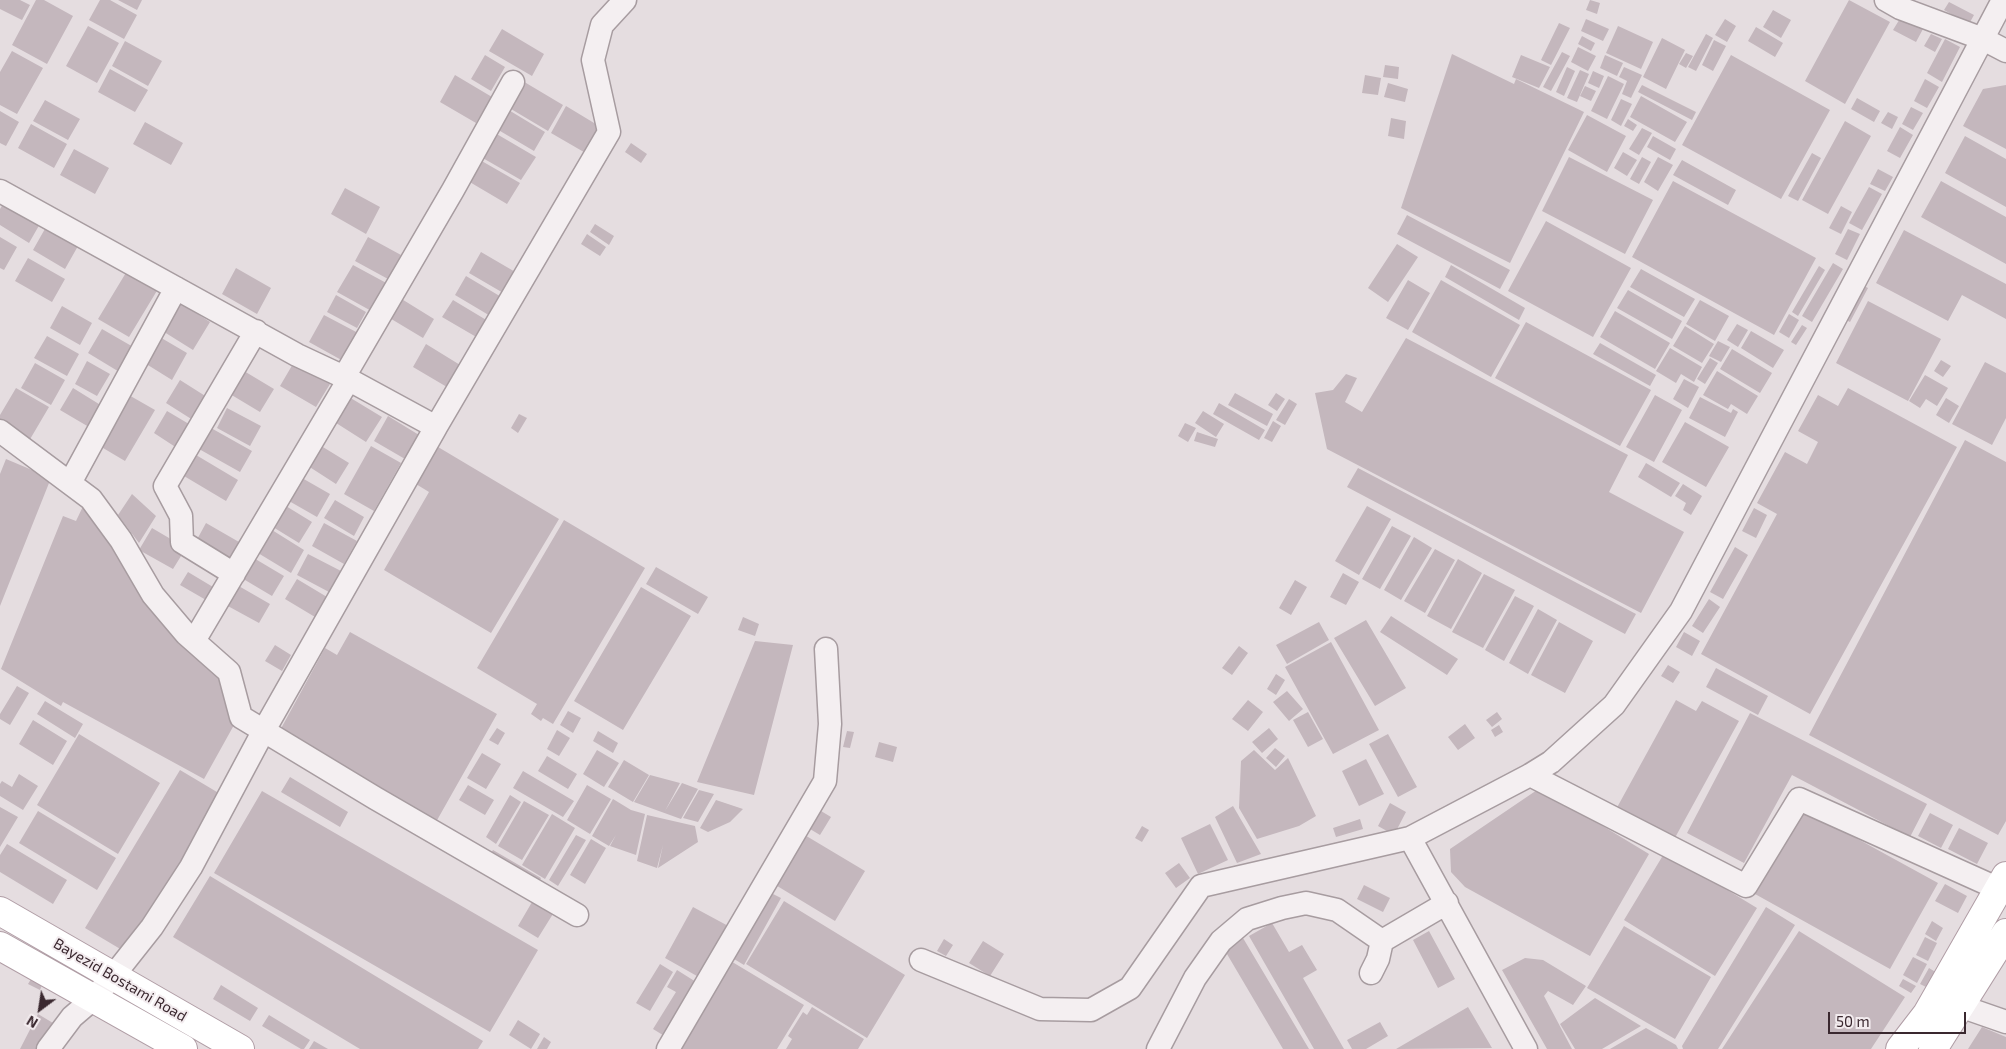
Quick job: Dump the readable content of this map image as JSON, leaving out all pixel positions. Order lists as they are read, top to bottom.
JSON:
{
  "streets": {
    "main road": ["Bayezid Bostami Road"]
  },
  "scale_bar": "50 m",
  "north": "bottom left"
}
